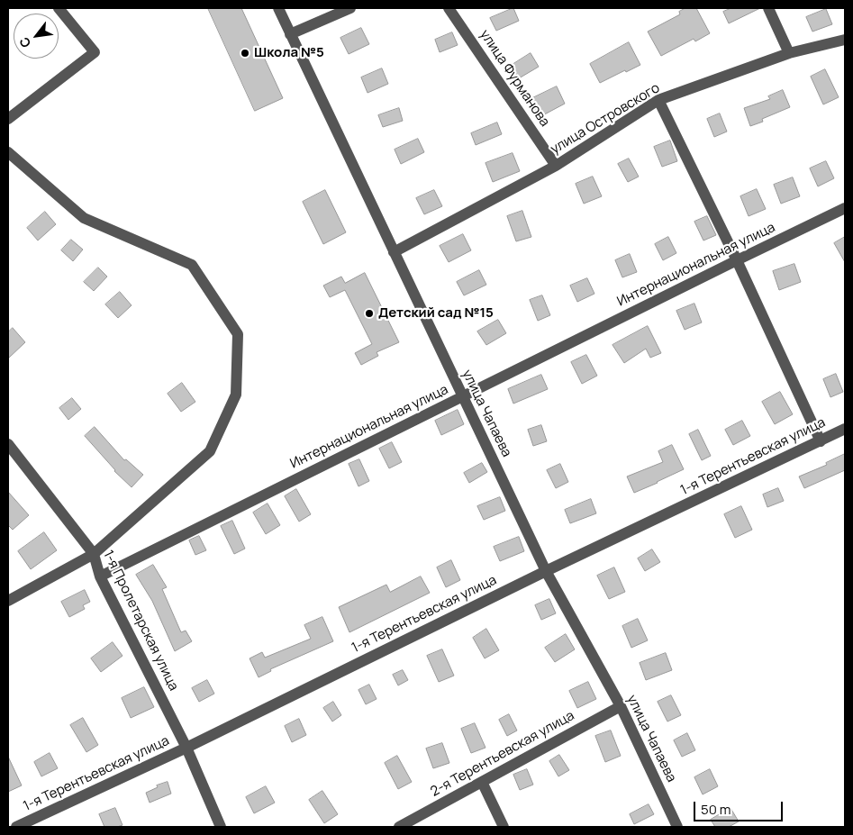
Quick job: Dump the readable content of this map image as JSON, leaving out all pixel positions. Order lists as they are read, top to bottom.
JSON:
{
  "streets": {
    "street": [
      "улица Фурманова",
      "улица Островского",
      "Интернациональная улица",
      "улица Чапаева",
      "1-я Терентьевская улица",
      "1-я Пролетарская улица",
      "2-я Терентьевская улица"
    ]
  },
  "crossings": [
    ["улица Фурманова", "улица Островского"],
    ["улица Островского", "улица Чапаева"],
    ["Интернациональная улица", "улица Чапаева"],
    ["Интернациональная улица", "1-я Пролетарская улица"],
    ["улица Чапаева", "1-я Терентьевская улица"],
    ["улица Чапаева", "2-я Терентьевская улица"],
    ["1-я Терентьевская улица", "1-я Пролетарская улица"]
  ],
  "places": ["Школа №5", "Детский сад №15"],
  "scale_bar": "50 m",
  "north": "bottom left"
}
